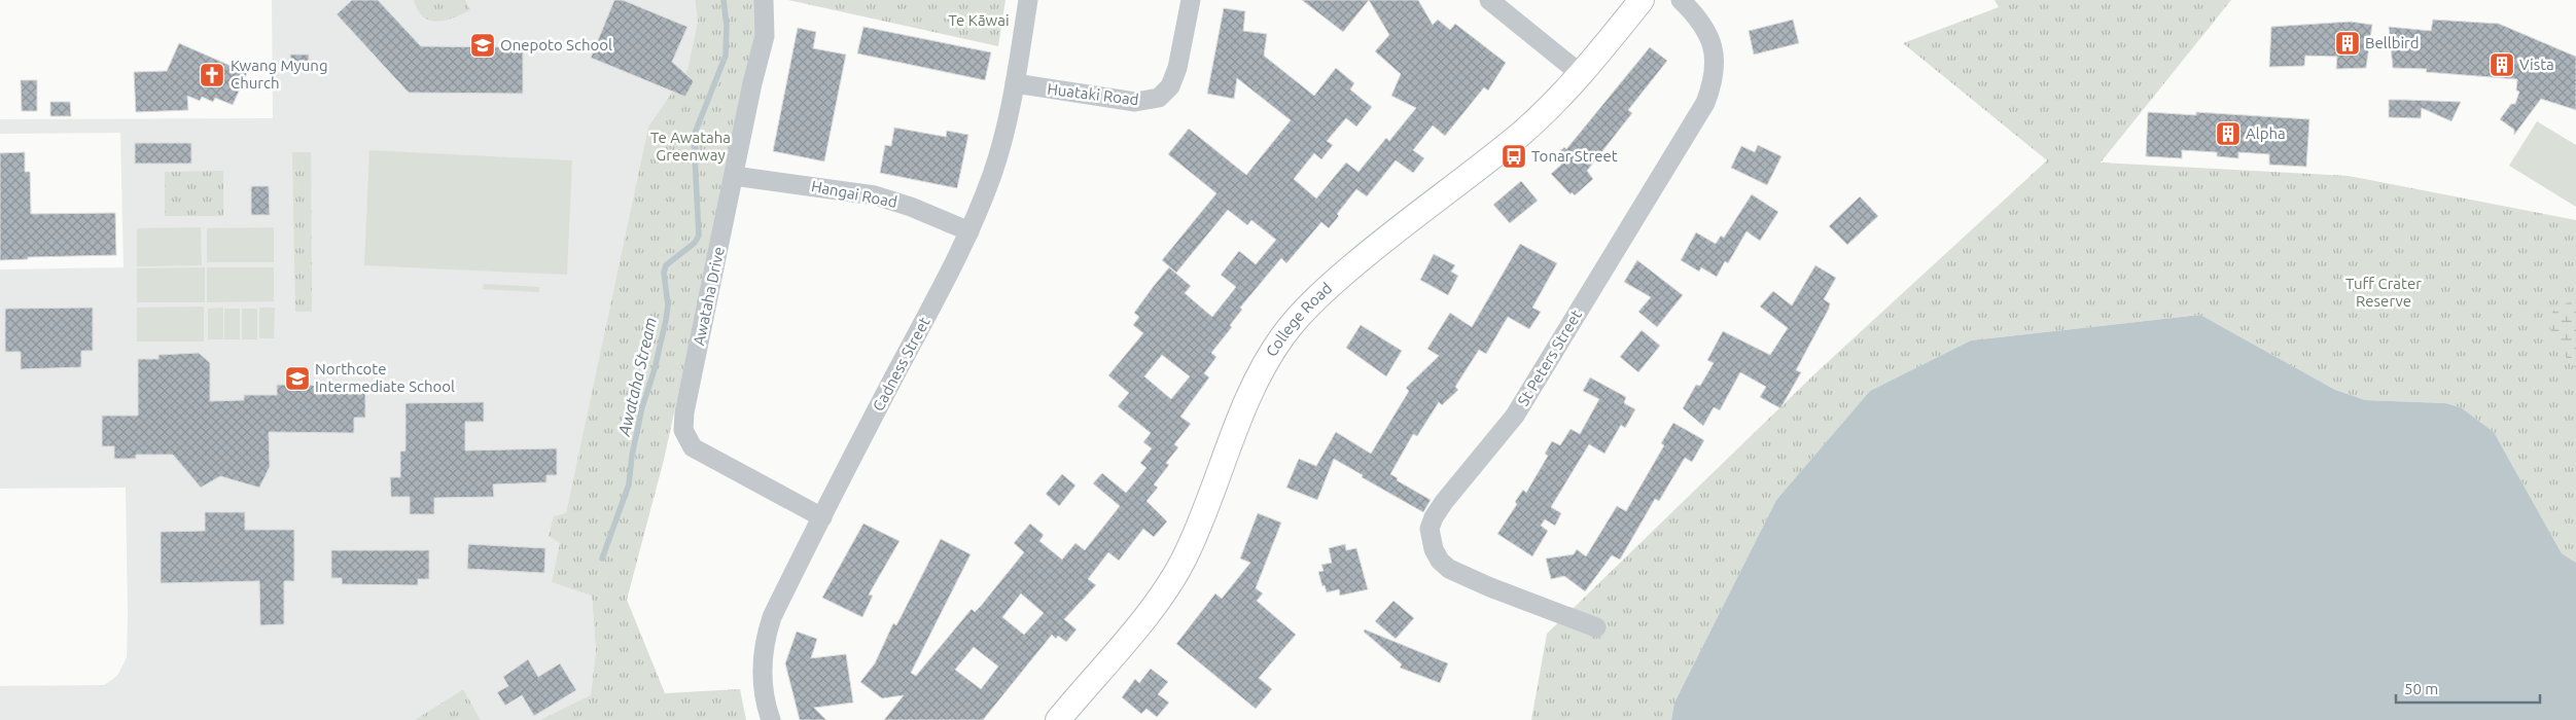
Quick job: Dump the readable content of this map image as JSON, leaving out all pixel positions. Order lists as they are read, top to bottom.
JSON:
{
  "streets": {
    "main road": ["College Road"],
    "street": [
      "Huataki Road",
      "Hangai Road",
      "Awataha Drive",
      "St Peters Street",
      "Cadness Street"
    ]
  },
  "crossings": [
    ["Huataki Road", "Cadness Street"],
    ["Hangai Road", "Awataha Drive"],
    ["Hangai Road", "Cadness Street"],
    ["Awataha Drive", "Cadness Street"]
  ],
  "water": ["Awataha Stream"],
  "parks": ["Te Kāwai", "Te Awataha Greenway", "Tuff Crater Reserve"],
  "places": {
    "building": ["Bellbird", "Vista", "Alpha"],
    "school or university": ["Onepoto School", "Northcote Intermediate School"],
    "church": ["Kwang Myung Church"],
    "bus stop": ["Tonar Street"]
  },
  "scale_bar": "50 m"
}
